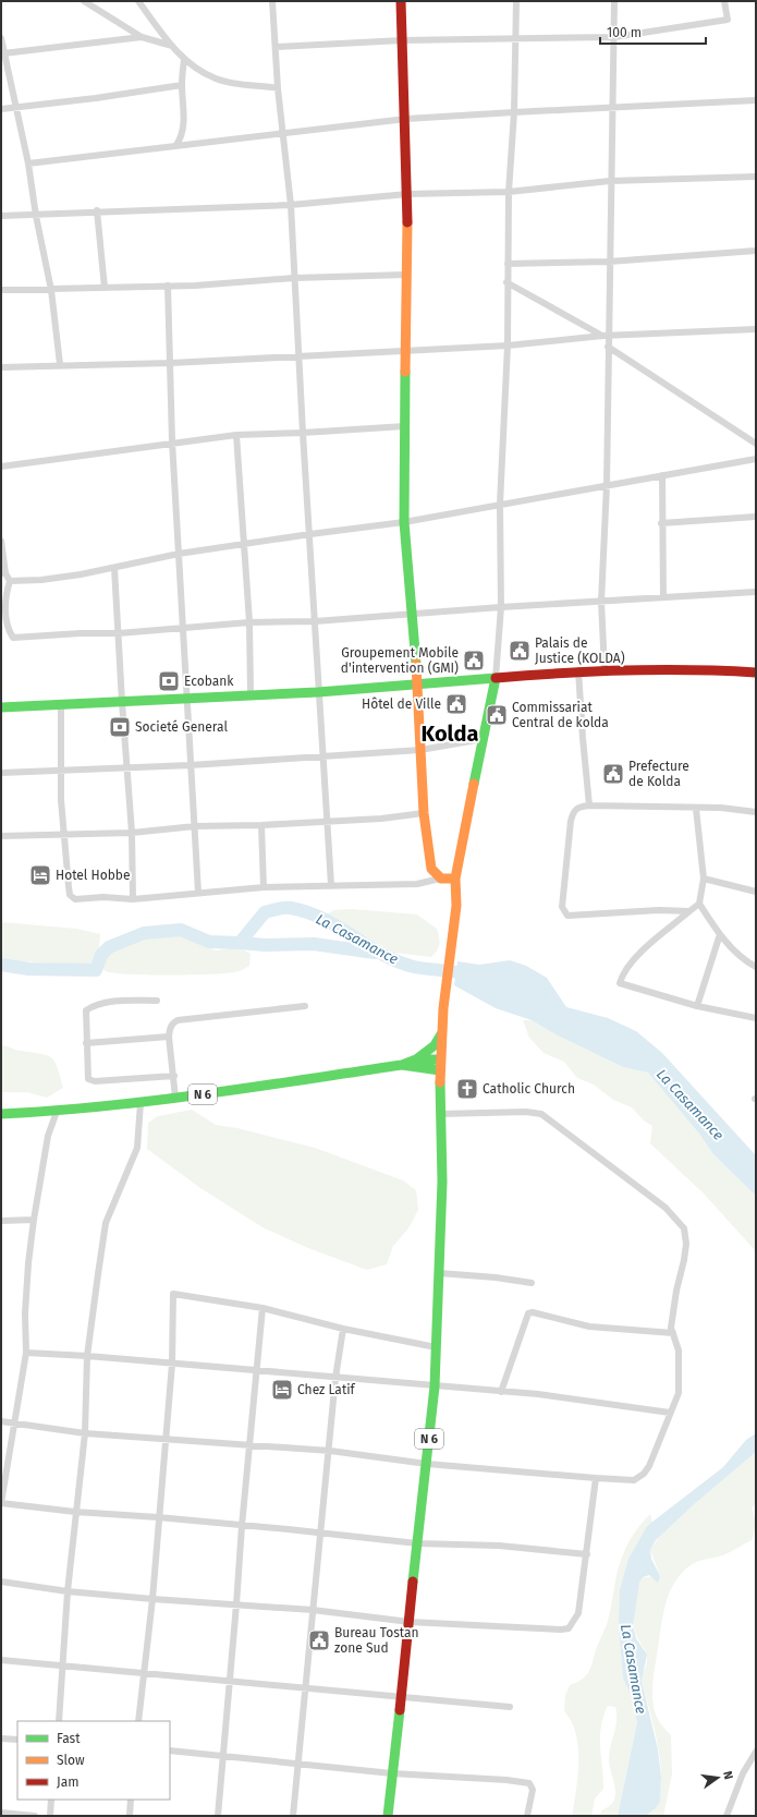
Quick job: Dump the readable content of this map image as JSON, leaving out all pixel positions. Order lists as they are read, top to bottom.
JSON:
{
  "streets": {
    "main road": ["N 6"]
  },
  "districts": ["Kolda"],
  "water": ["La Casamance"],
  "places": {
    "public building": [
      "Palais de Justice (KOLDA)",
      "Groupement Mobile d'intervention (GMI)",
      "Hôtel de Ville",
      "Commissariat Central de kolda",
      "Prefecture de Kolda",
      "Bureau Tostan zone Sud"
    ],
    "bank": ["Ecobank", "Societé General"],
    "hotel": ["Hotel Hobbe", "Chez Latif"],
    "church": ["Catholic Church"]
  },
  "legend": ["Fast", "Slow", "Jam"],
  "scale_bar": "100 m",
  "north": "right"
}
